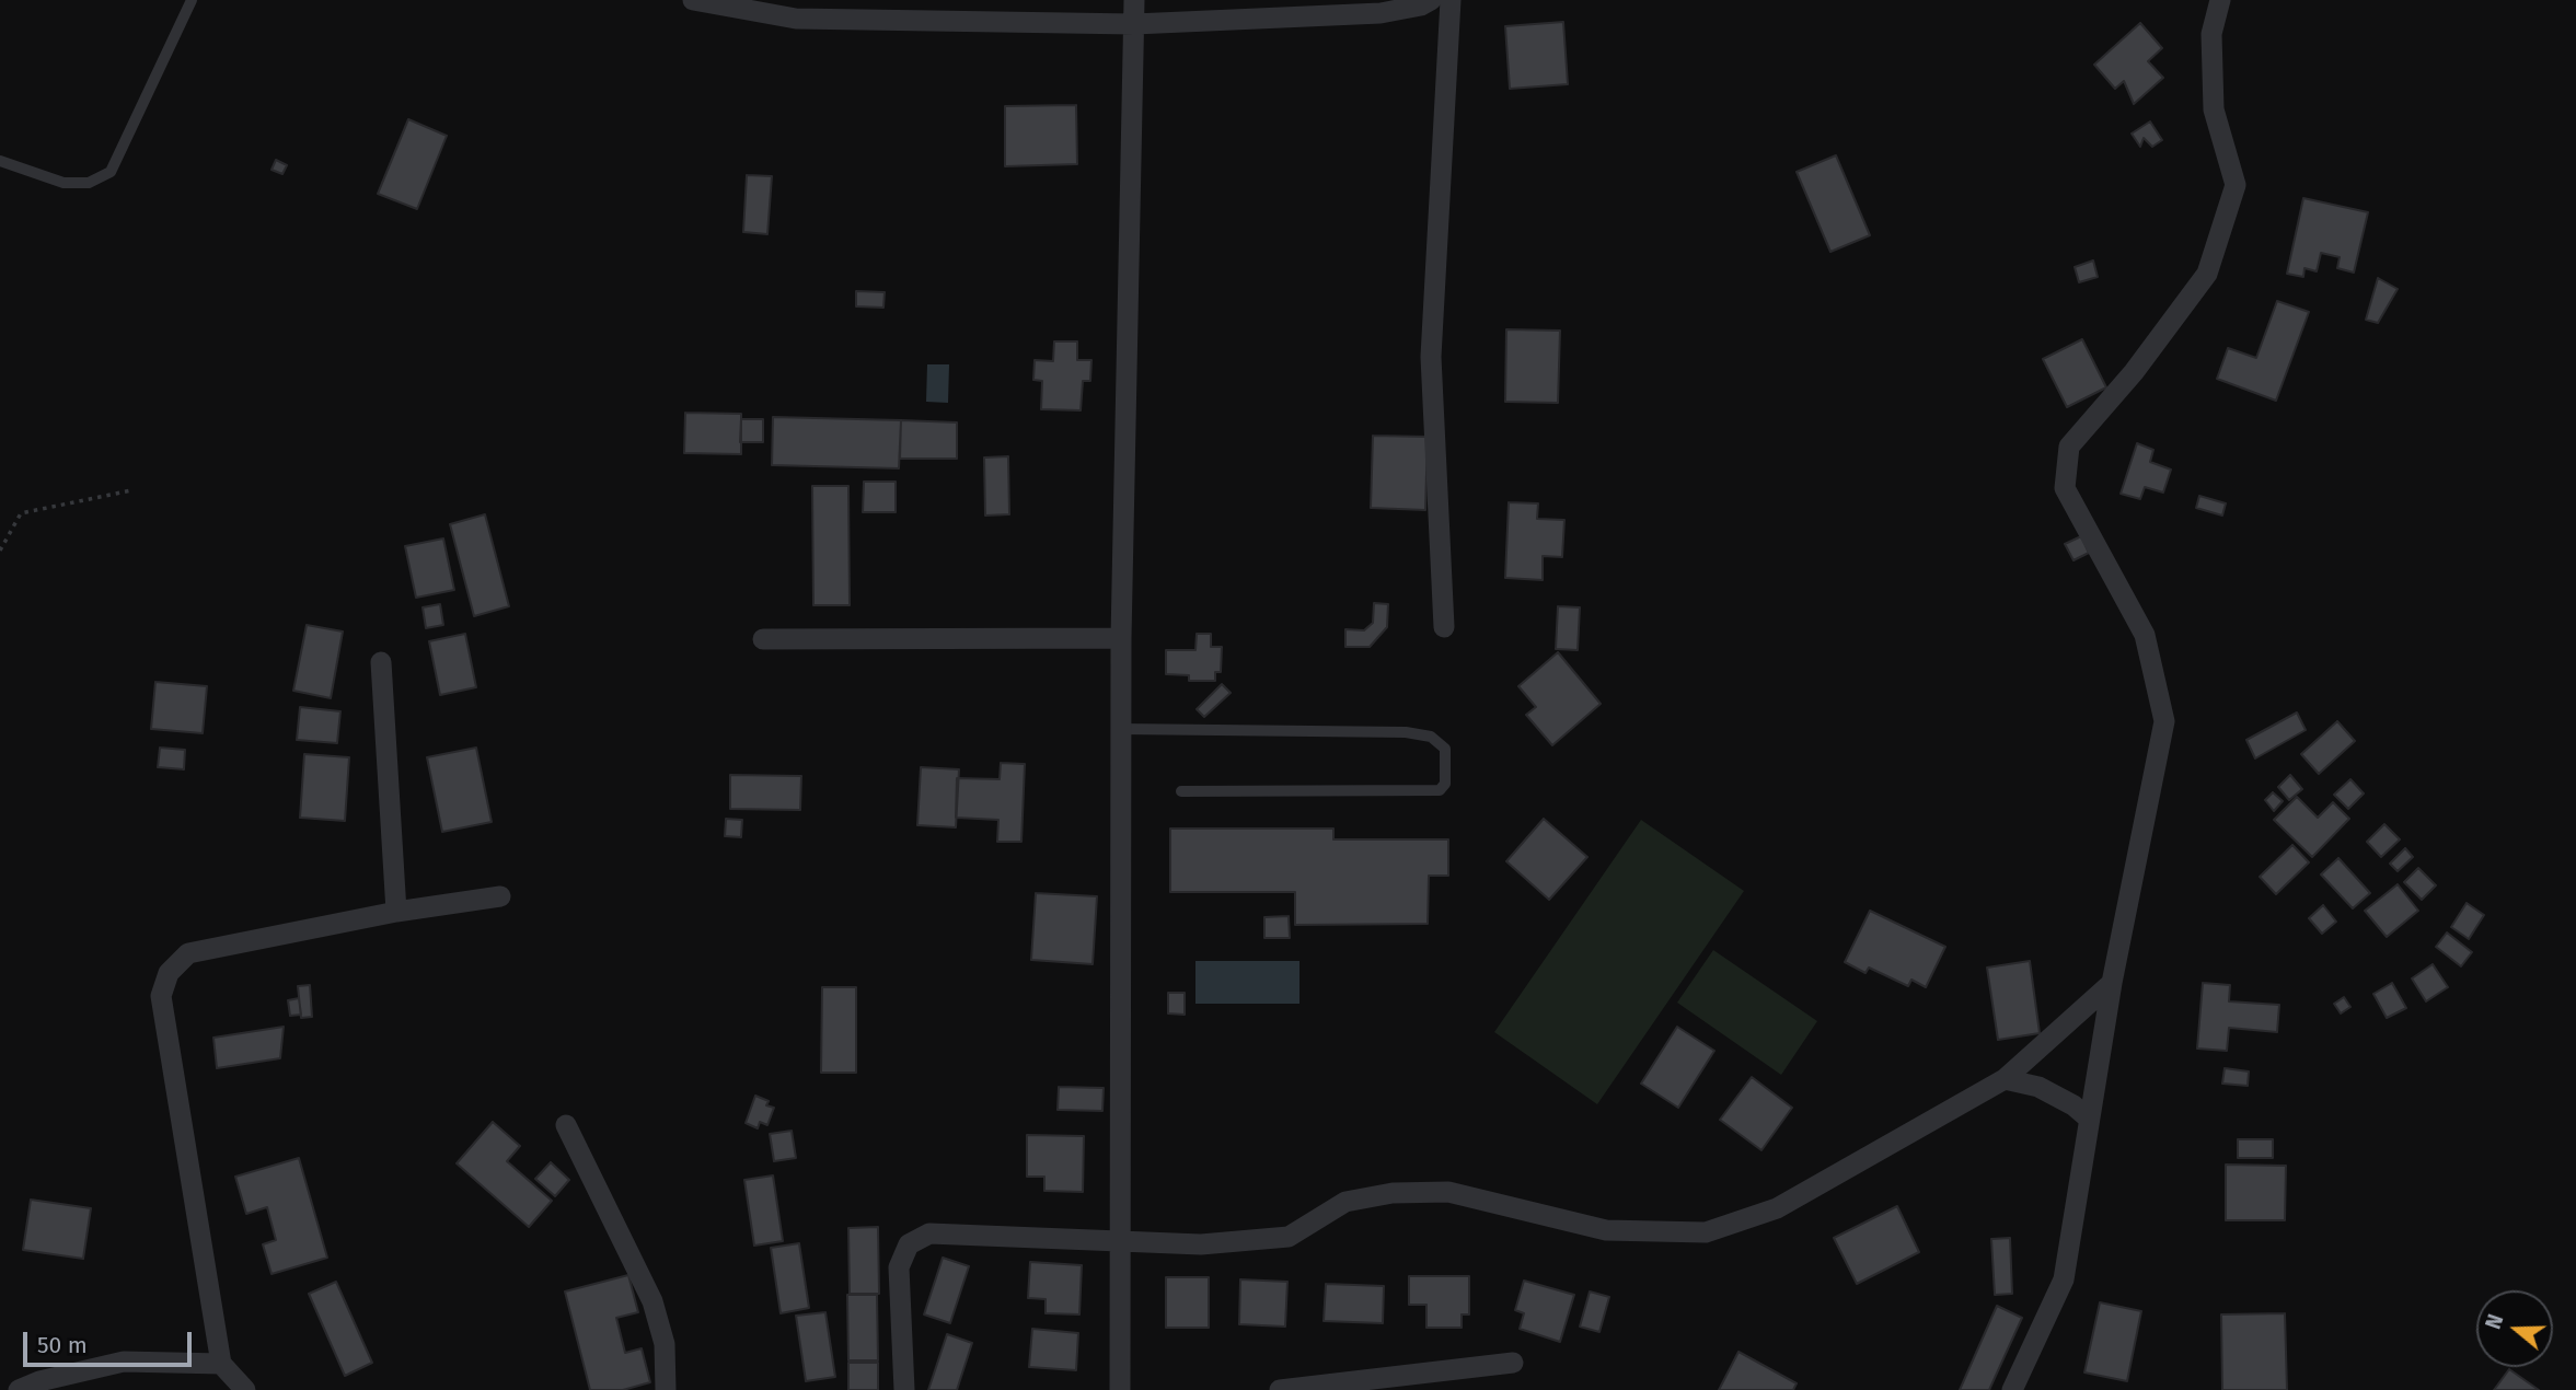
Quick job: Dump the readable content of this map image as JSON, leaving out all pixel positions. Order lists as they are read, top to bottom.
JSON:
{
  "scale_bar": "50 m",
  "north": "left"
}
